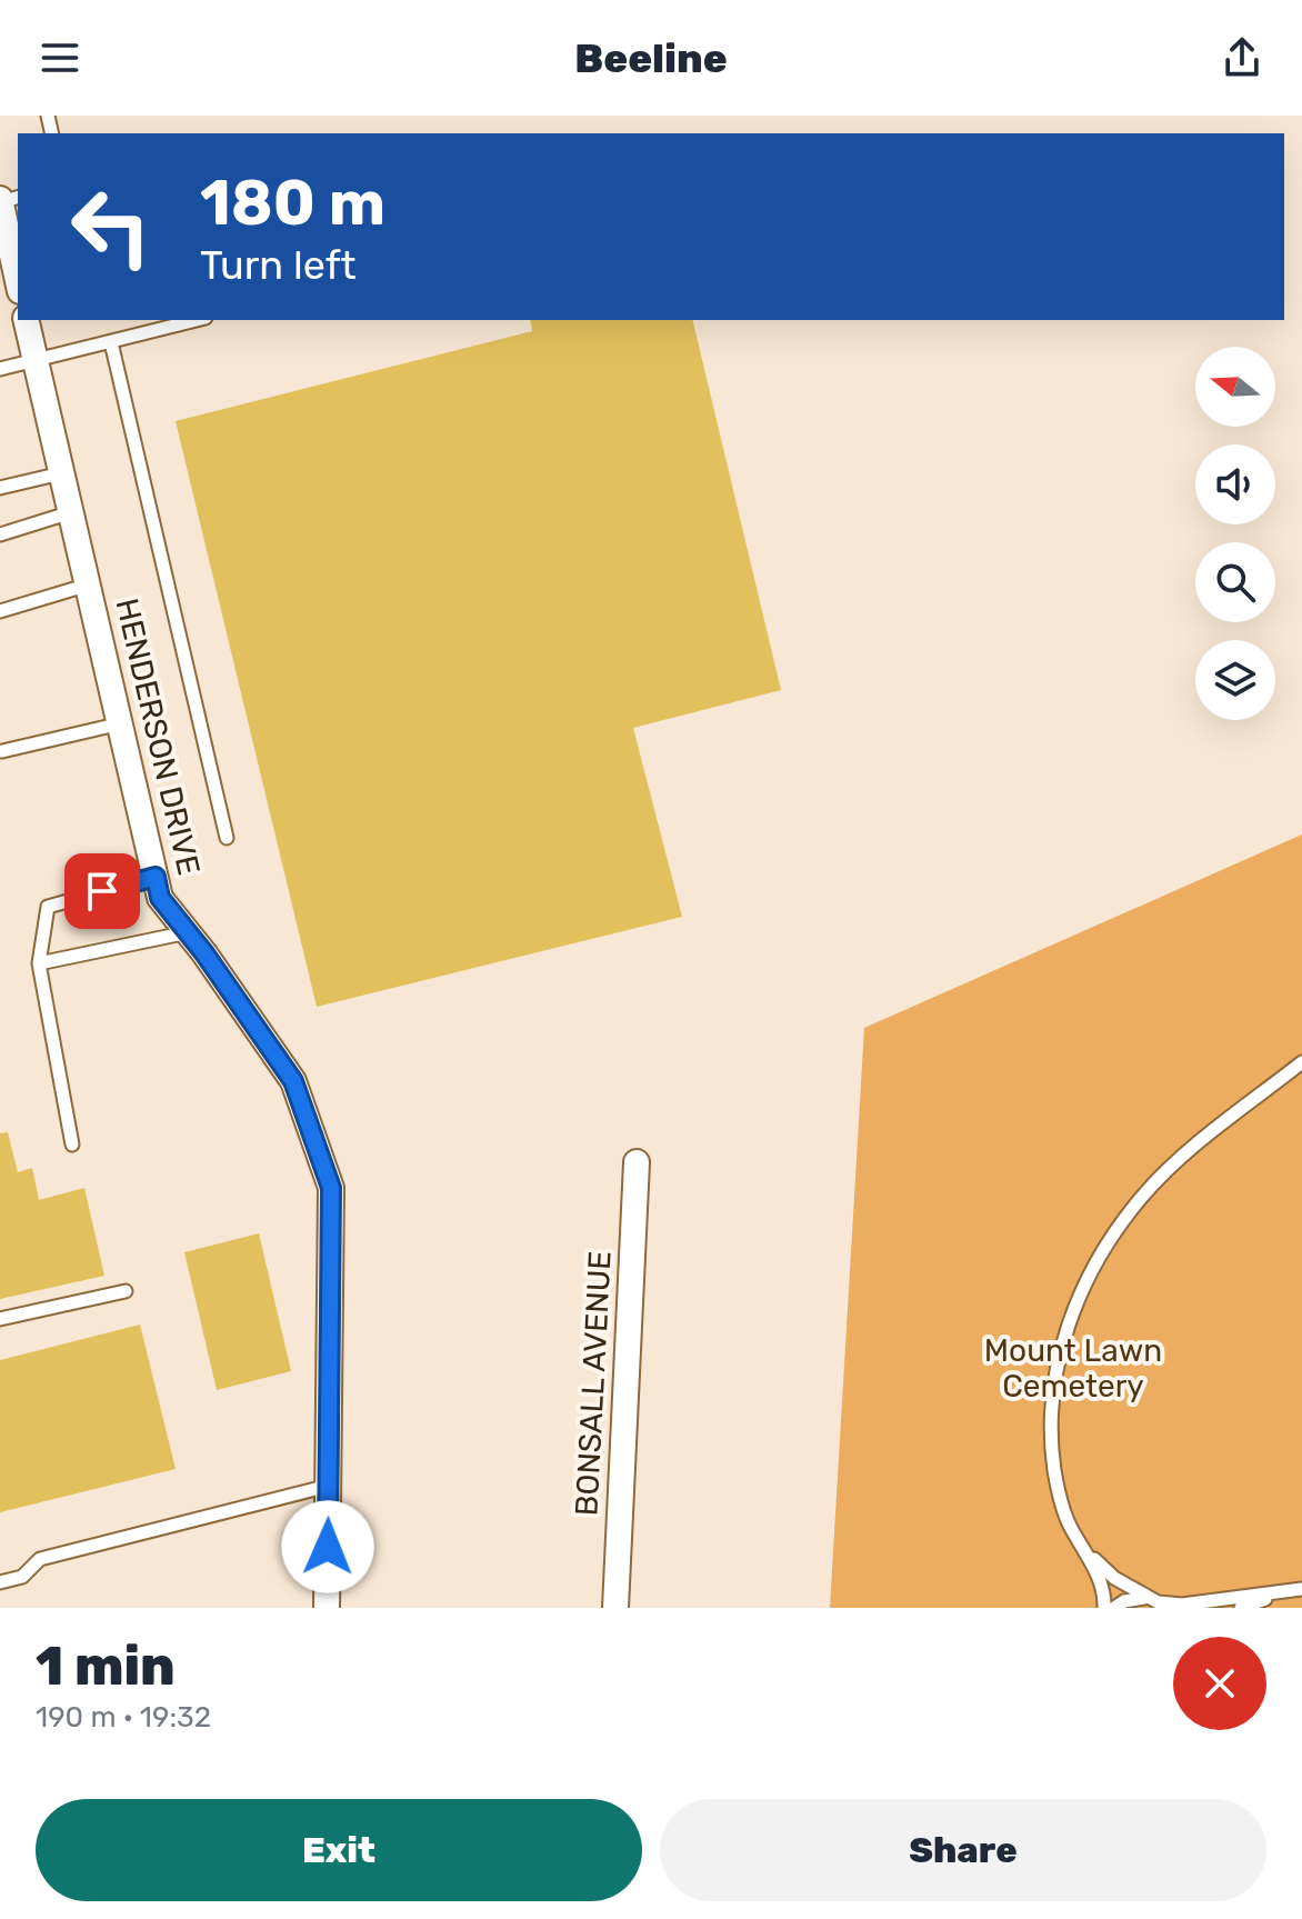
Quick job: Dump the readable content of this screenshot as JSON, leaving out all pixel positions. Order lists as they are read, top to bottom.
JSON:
{
  "streets": {
    "street": ["HENDERSON DRIVE", "BONSALL AVENUE"]
  },
  "parks": ["Mount Lawn Cemetery"],
  "north": "left",
  "page": {
    "header": "Beeline",
    "turn": ["180 m", "Turn left"],
    "heading": ["1 min", "190 m · 19:32"],
    "buttons": ["Exit", "Share"]
  }
}
